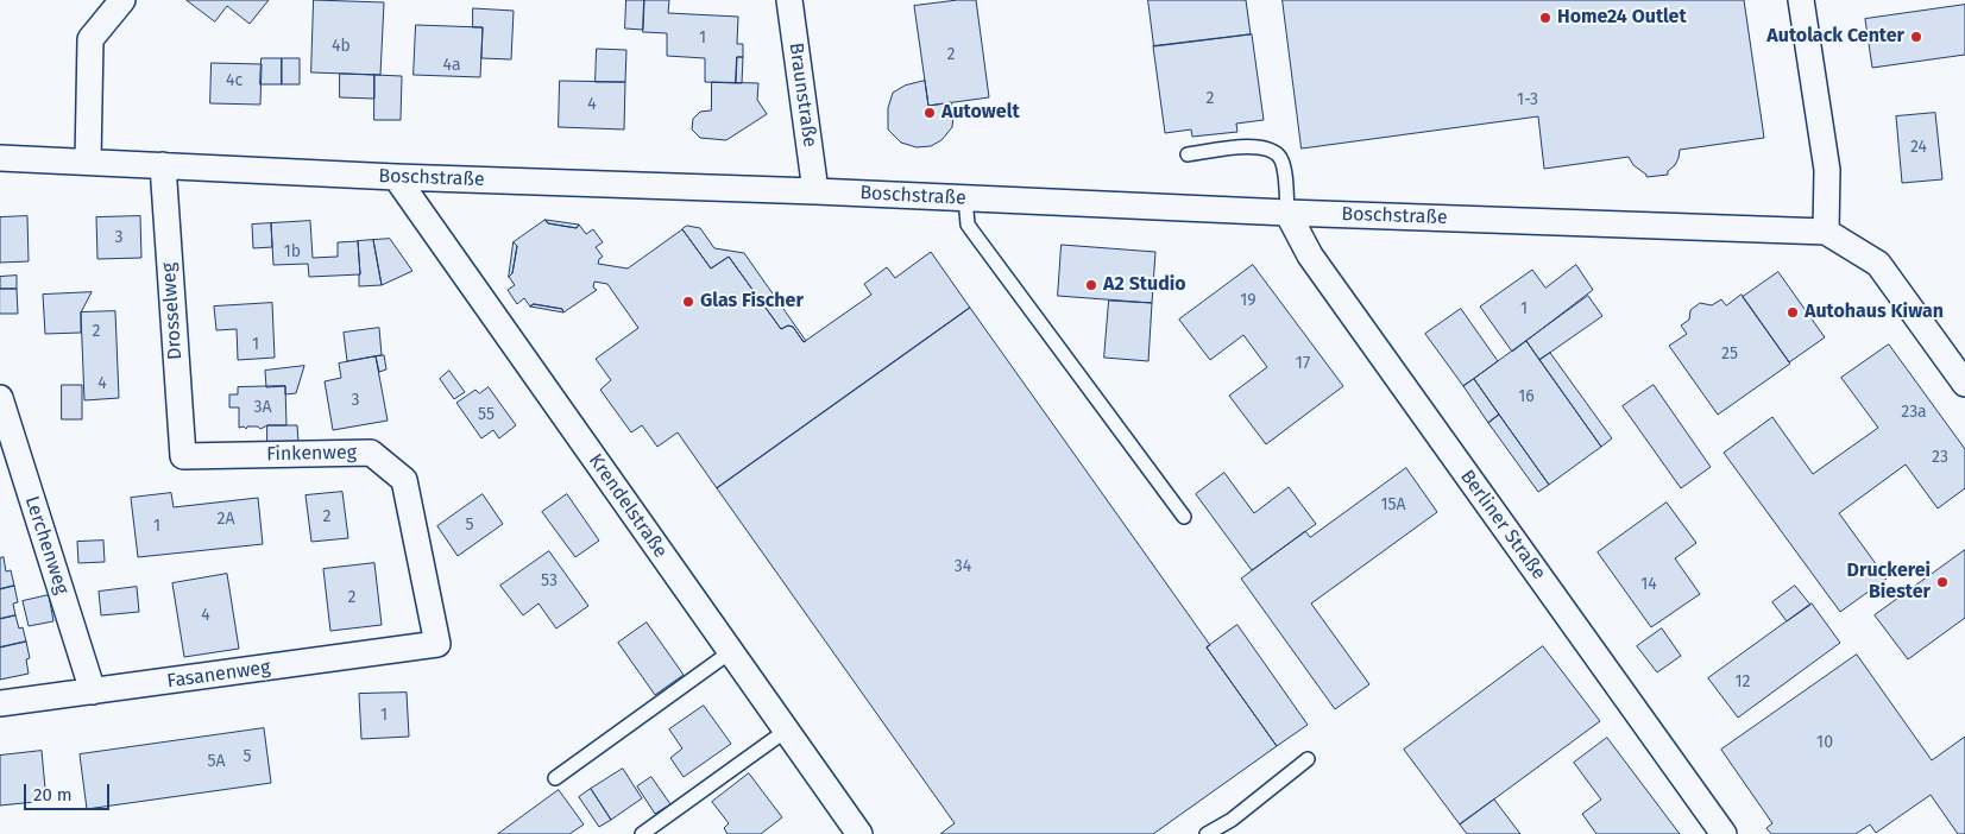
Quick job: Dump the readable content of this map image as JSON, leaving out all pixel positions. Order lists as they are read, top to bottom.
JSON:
{
  "streets": {
    "street": [
      "Braunstraße",
      "Boschstraße",
      "Drosselweg",
      "Finkenweg",
      "Krendelstraße",
      "Berliner Straße",
      "Lerchenweg",
      "Fasanenweg"
    ]
  },
  "crossings": [
    ["Braunstraße", "Boschstraße"],
    ["Boschstraße", "Drosselweg"],
    ["Boschstraße", "Krendelstraße"],
    ["Boschstraße", "Berliner Straße"],
    ["Drosselweg", "Finkenweg"],
    ["Finkenweg", "Fasanenweg"],
    ["Lerchenweg", "Fasanenweg"]
  ],
  "places": [
    "Home24 Outlet",
    "Autolack Center",
    "Autowelt",
    "A2 Studio",
    "Glas Fischer",
    "Autohaus Kiwan",
    "Druckerei Biester"
  ],
  "house_numbers": [
    "1",
    "4b",
    "2",
    "4a",
    "4c",
    "2",
    "1-3",
    "4",
    "24",
    "3",
    "1b",
    "19",
    "1",
    "2",
    "1",
    "25",
    "17",
    "4",
    "16",
    "3",
    "3A",
    "23a",
    "55",
    "23",
    "15A",
    "2",
    "2A",
    "5",
    "1",
    "34",
    "53",
    "14",
    "2",
    "4",
    "12",
    "1",
    "10",
    "5",
    "5A"
  ],
  "scale_bar": "20 m"
}
